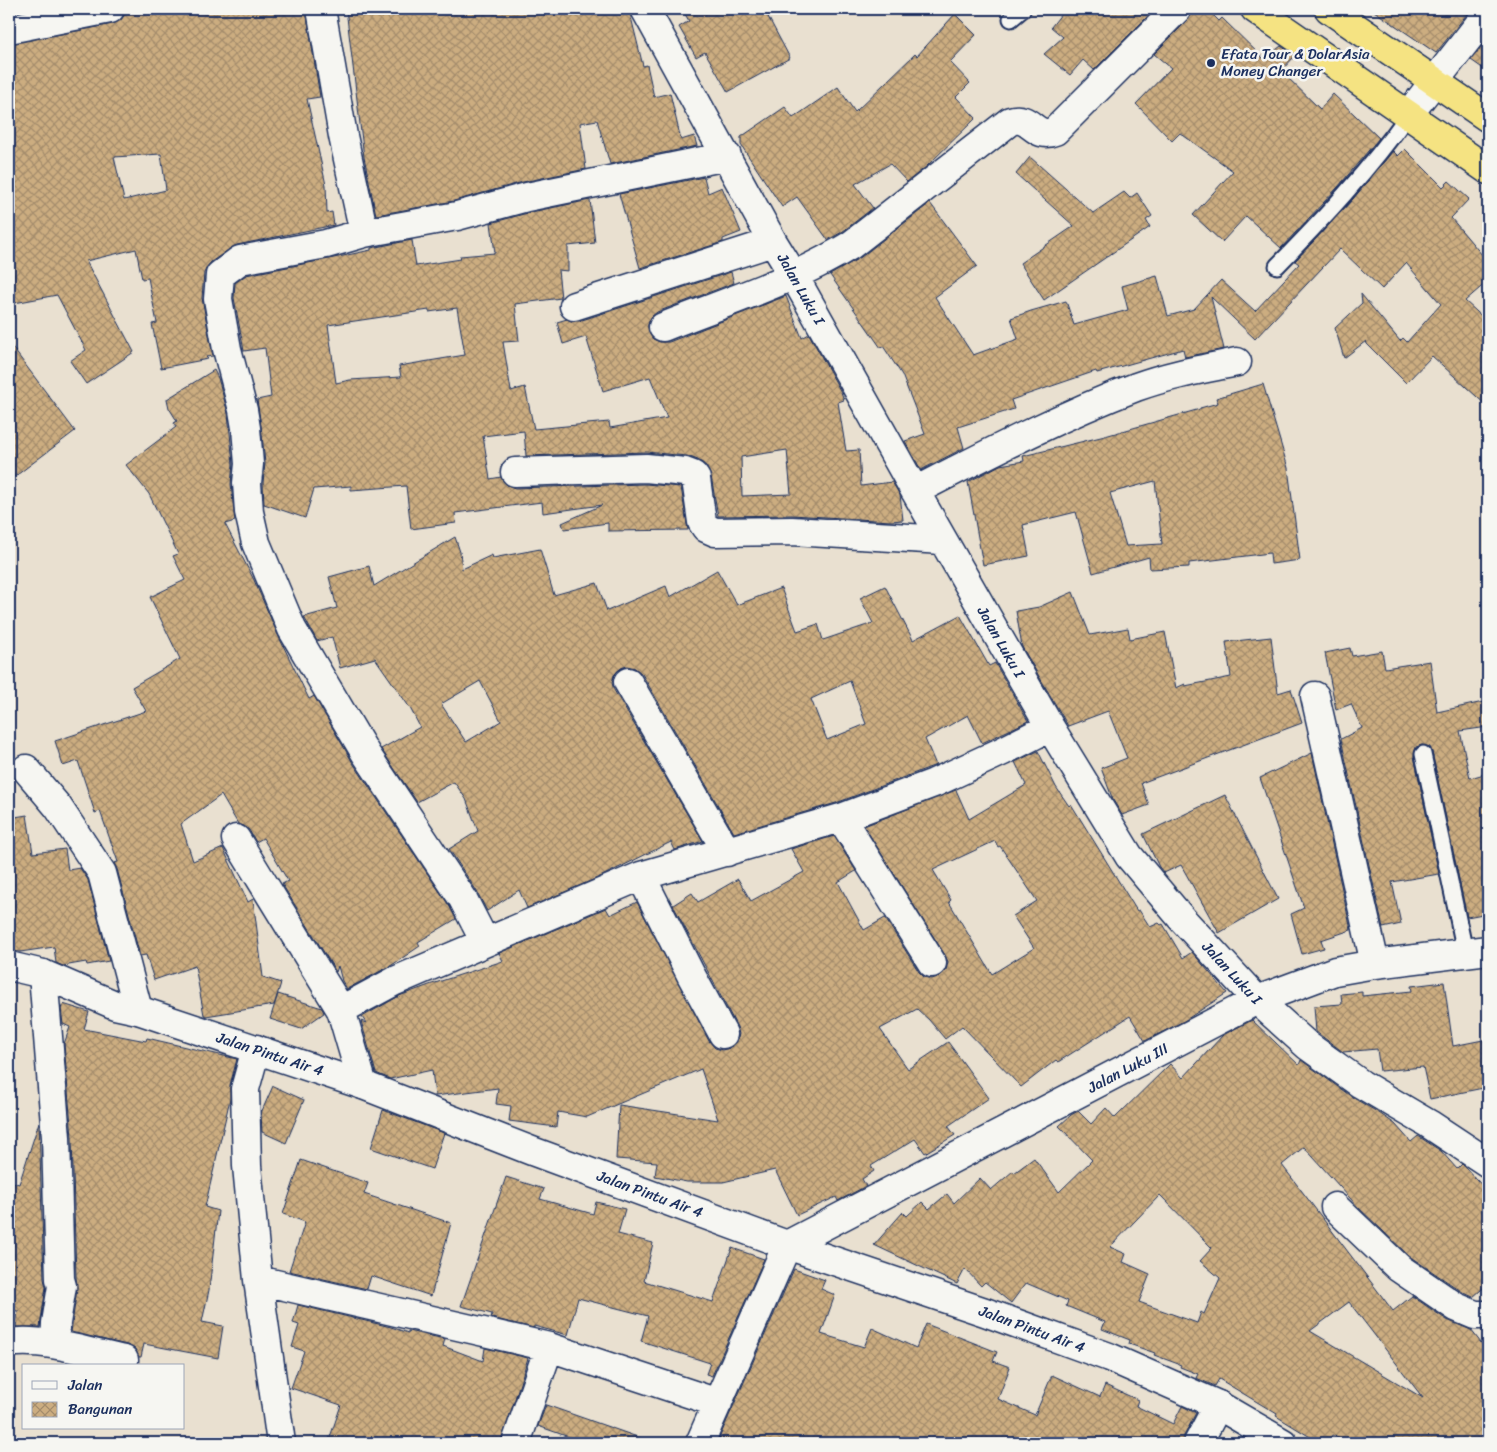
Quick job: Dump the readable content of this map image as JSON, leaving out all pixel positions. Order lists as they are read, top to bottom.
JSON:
{
  "streets": {
    "street": ["Jalan Luku I", "Jalan Pintu Air 4", "Jalan Luku III"]
  },
  "crossings": [
    ["Jalan Luku I", "Jalan Luku III"],
    ["Jalan Pintu Air 4", "Jalan Luku III"]
  ],
  "places": ["Efata Tour & DolarAsia Money Changer"],
  "legend": ["Jalan", "Bangunan"]
}
